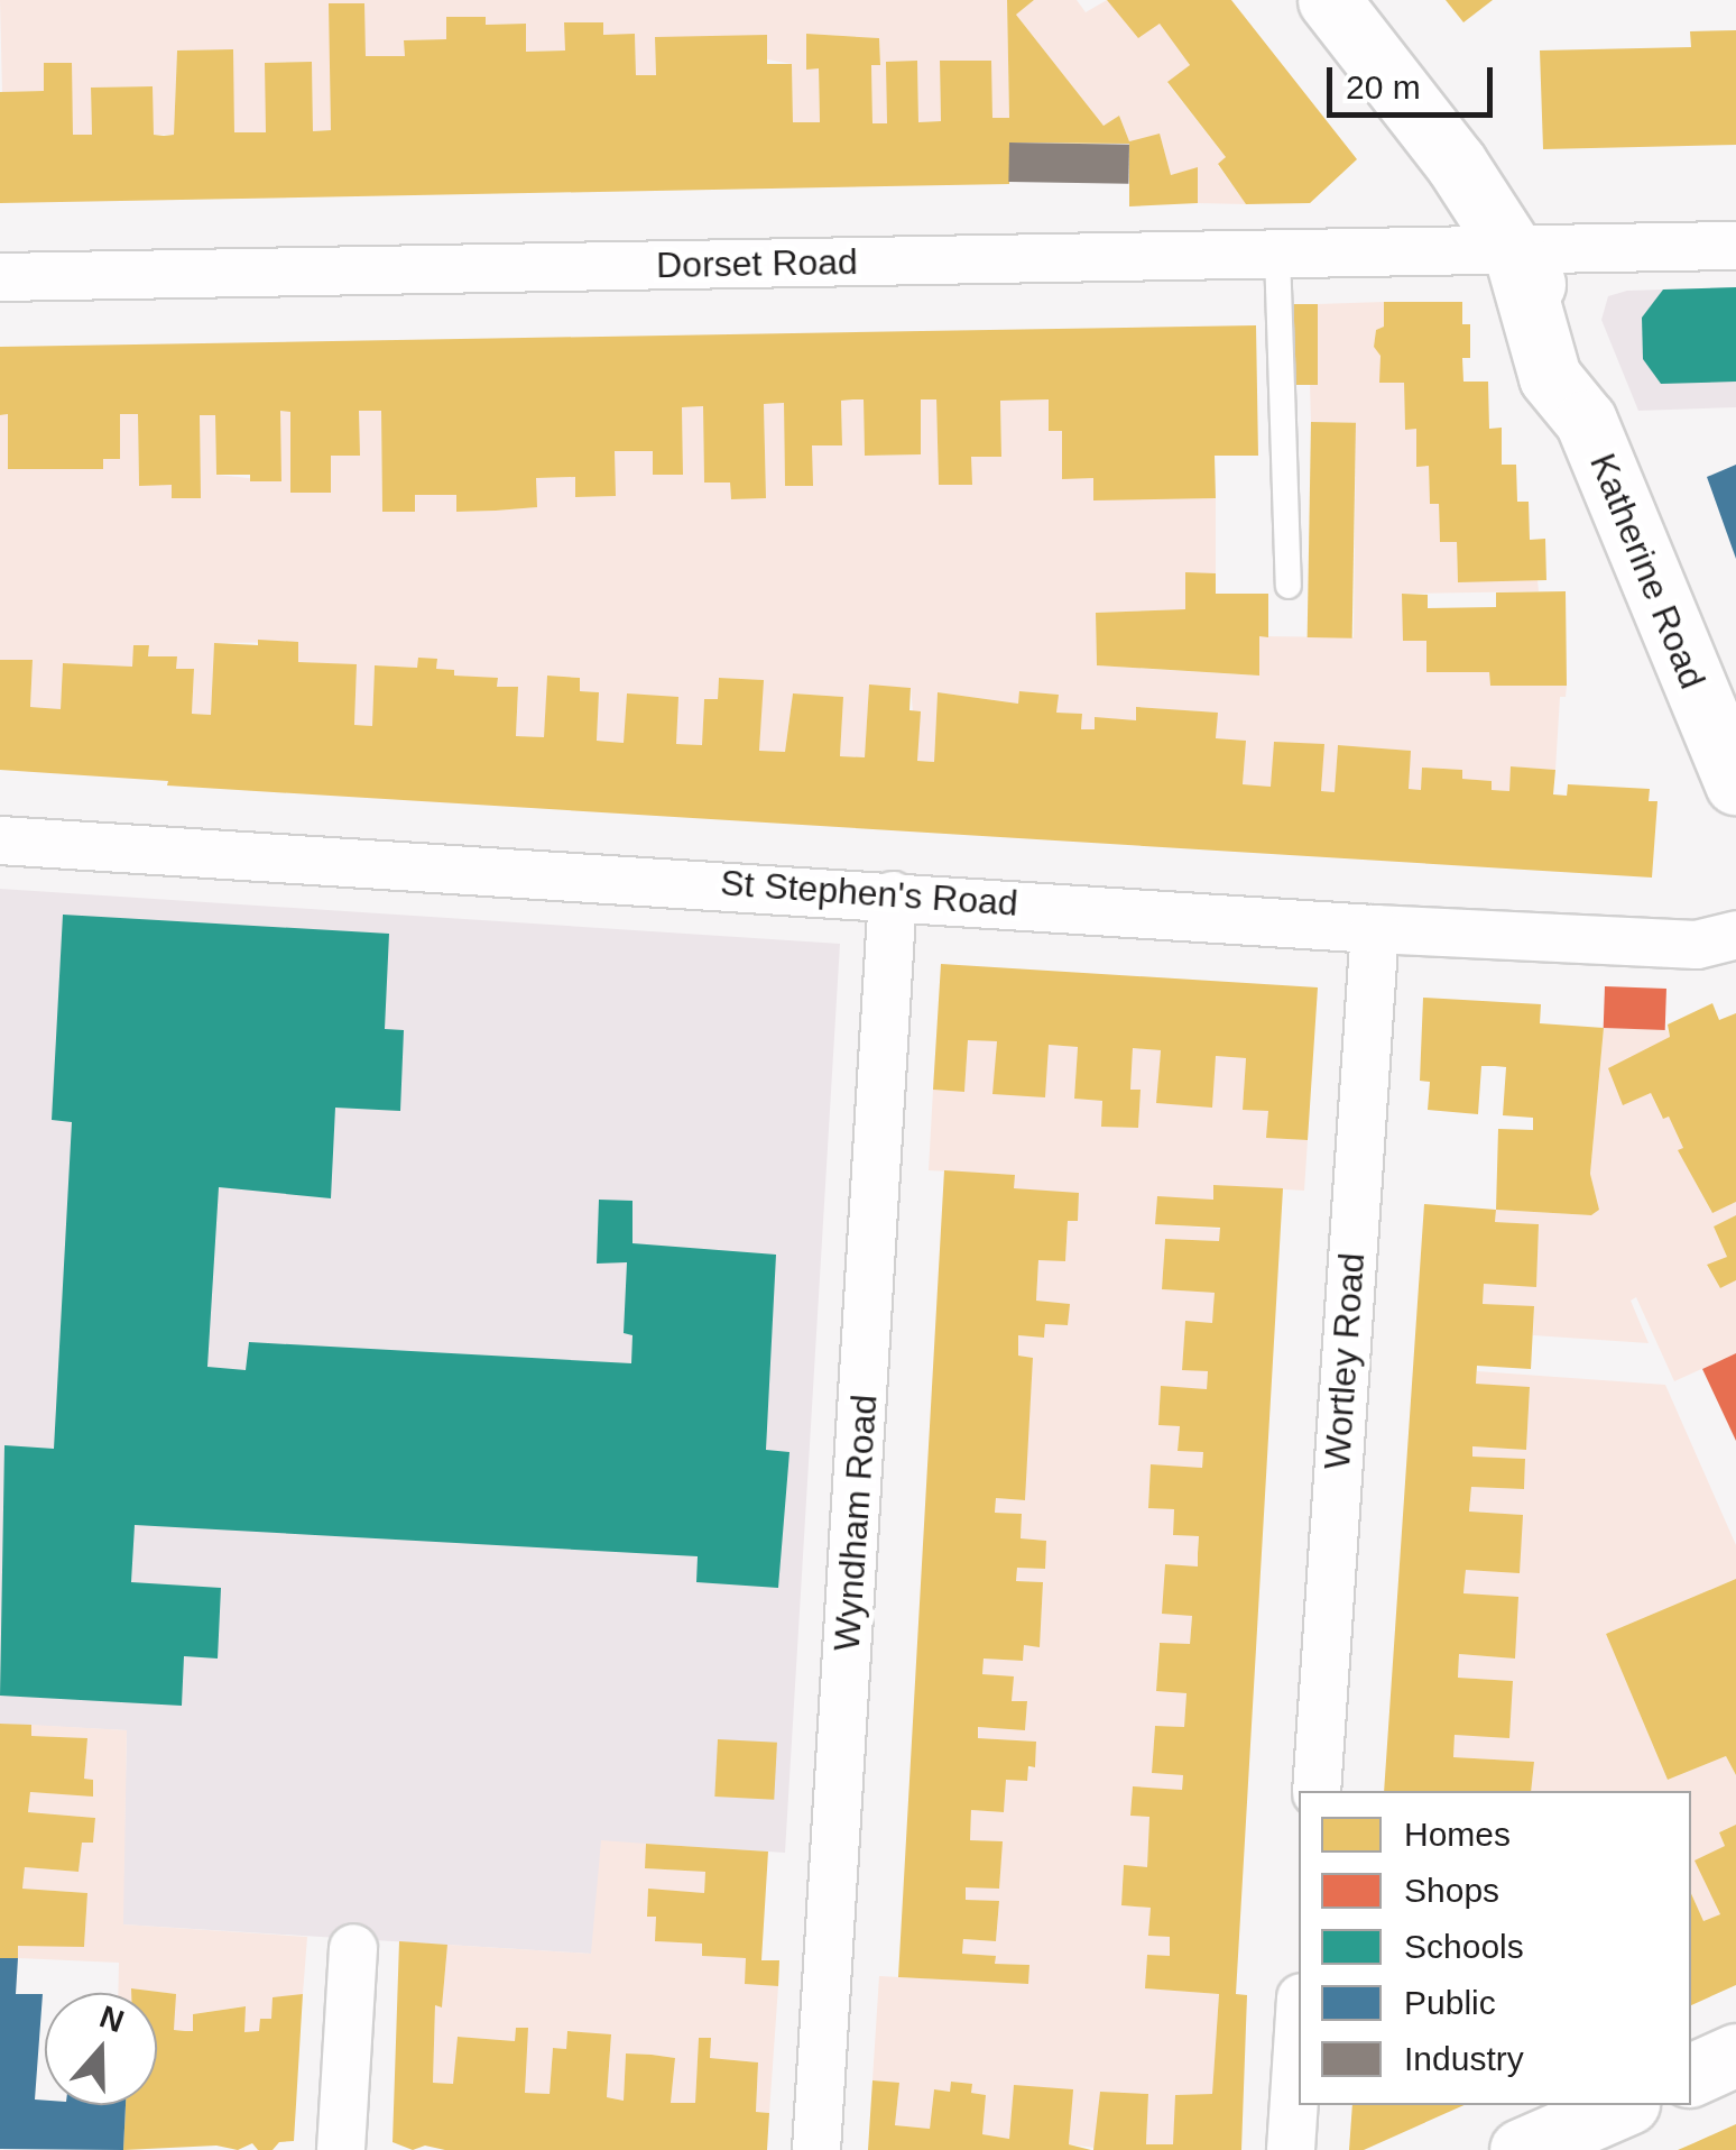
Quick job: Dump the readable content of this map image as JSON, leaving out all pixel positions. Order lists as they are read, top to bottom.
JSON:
{
  "streets": {
    "main road": ["Katherine Road"],
    "street": [
      "Dorset Road",
      "St Stephen's Road",
      "Wortley Road",
      "Wyndham Road"
    ]
  },
  "crossings": [
    ["Dorset Road", "Katherine Road"],
    ["St Stephen's Road", "Wortley Road"],
    ["St Stephen's Road", "Wyndham Road"]
  ],
  "legend": [
    "Homes",
    "Shops",
    "Schools",
    "Public",
    "Industry"
  ],
  "scale_bar": "20 m",
  "north": "top"
}
